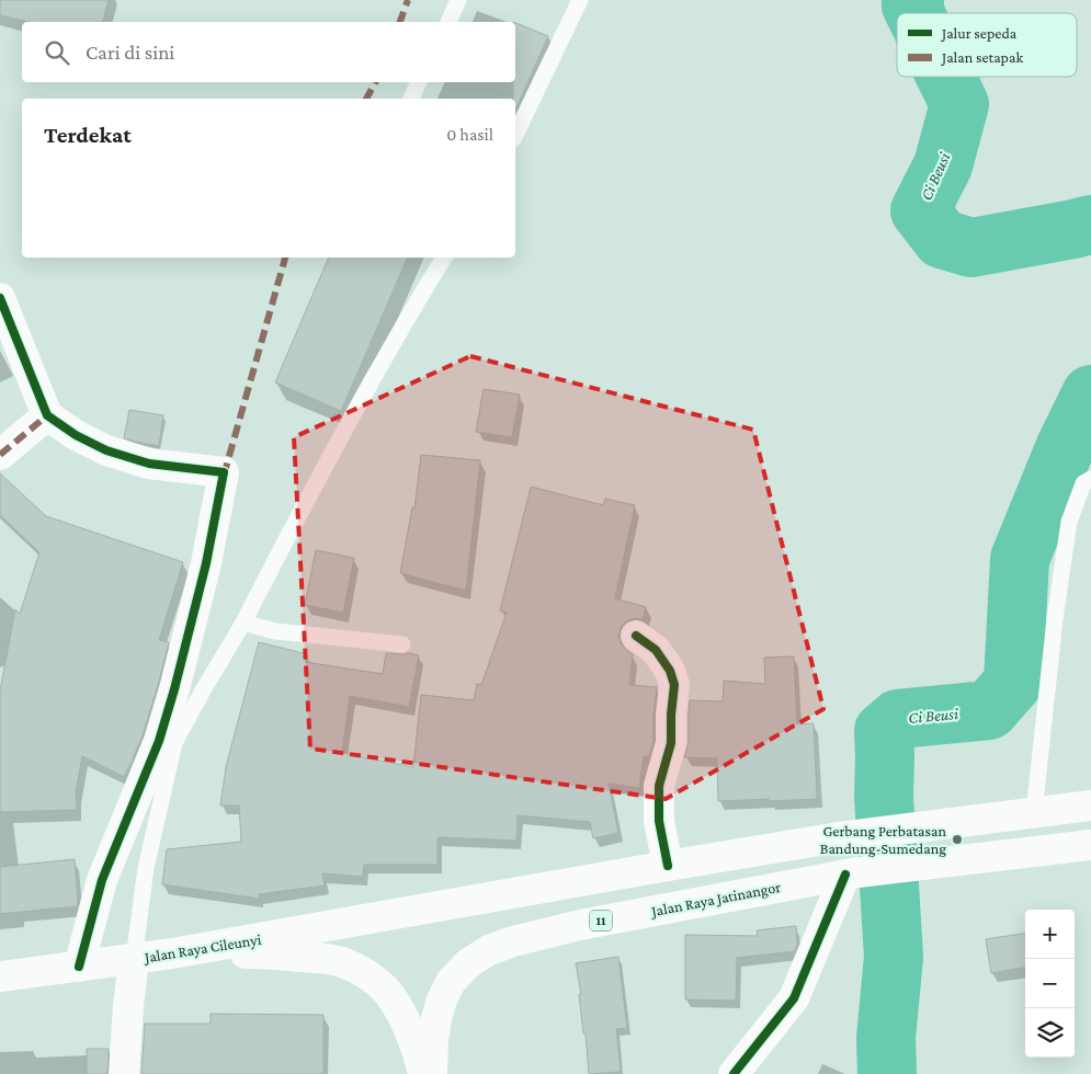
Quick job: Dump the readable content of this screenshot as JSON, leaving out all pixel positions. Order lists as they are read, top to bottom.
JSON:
{
  "streets": {
    "main road": ["Jalan Raya Jatinangor", "11", "Jalan Raya Cileunyi"]
  },
  "water": ["Ci Beusi"],
  "places": ["Gerbang Perbatasan Bandung-Sumedang"],
  "legend": ["Jalur sepeda", "Jalan setapak"],
  "page": {
    "search": "Cari di sini",
    "heading": ["Terdekat", "0 hasil"],
    "map_buttons": ["+", "−"]
  }
}
